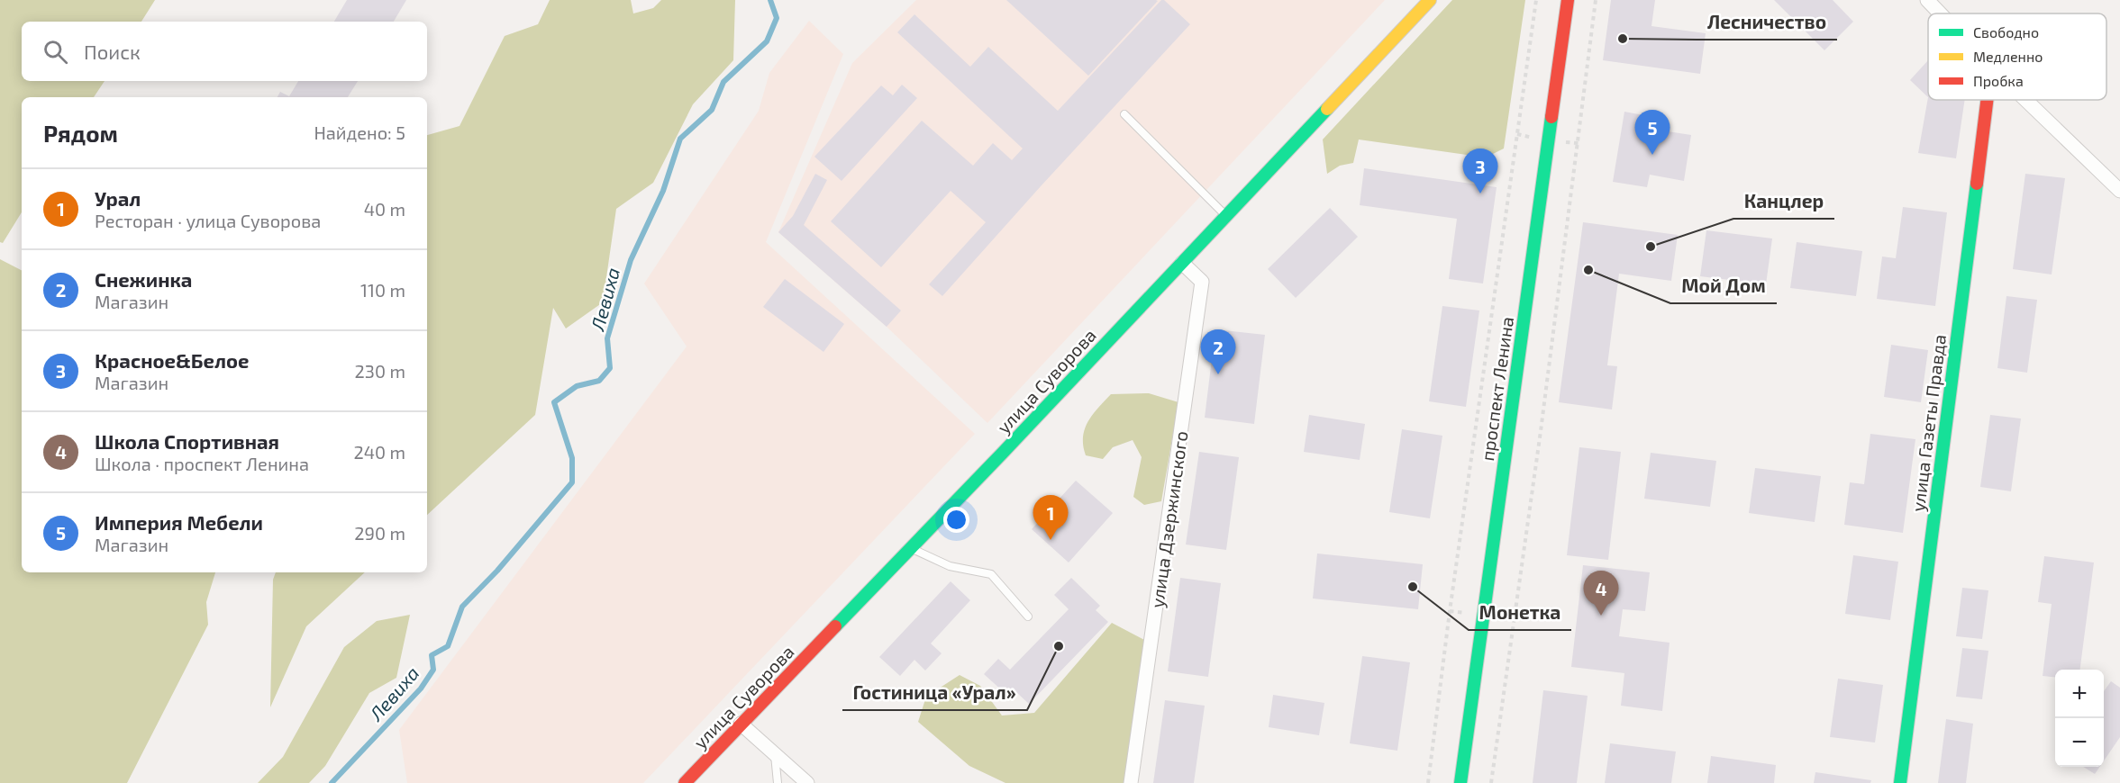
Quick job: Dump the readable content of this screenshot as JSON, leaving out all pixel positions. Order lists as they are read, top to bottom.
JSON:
{
  "streets": {
    "main road": ["улица Суворова", "проспект Ленина", "улица Газеты Правда"],
    "street": ["улица Дзержинского"]
  },
  "crossings": [
    ["улица Суворова", "улица Дзержинского"]
  ],
  "water": ["Левиха"],
  "places": [
    "Лесничество",
    "Канцлер",
    "Мой Дом",
    "Монетка",
    "Гостиница «Урал»"
  ],
  "legend": ["Свободно", "Медленно", "Пробка"],
  "page": {
    "search": "Поиск",
    "heading": ["Рядом", "Найдено: 5"],
    "pins": [
      "5",
      "3",
      "2",
      "1",
      "4"
    ],
    "list": [
      {
        "mark": "1",
        "name": "Урал",
        "note": "Ресторан · улица Суворова",
        "value": "40 m"
      },
      {
        "mark": "2",
        "name": "Снежинка",
        "note": "Магазин",
        "value": "110 m"
      },
      {
        "mark": "3",
        "name": "Красное&Белое",
        "note": "Магазин",
        "value": "230 m"
      },
      {
        "mark": "4",
        "name": "Школа Спортивная",
        "note": "Школа · проспект Ленина",
        "value": "240 m"
      },
      {
        "mark": "5",
        "name": "Империя Мебели",
        "note": "Магазин",
        "value": "290 m"
      }
    ],
    "map_buttons": ["+", "−"]
  }
}
